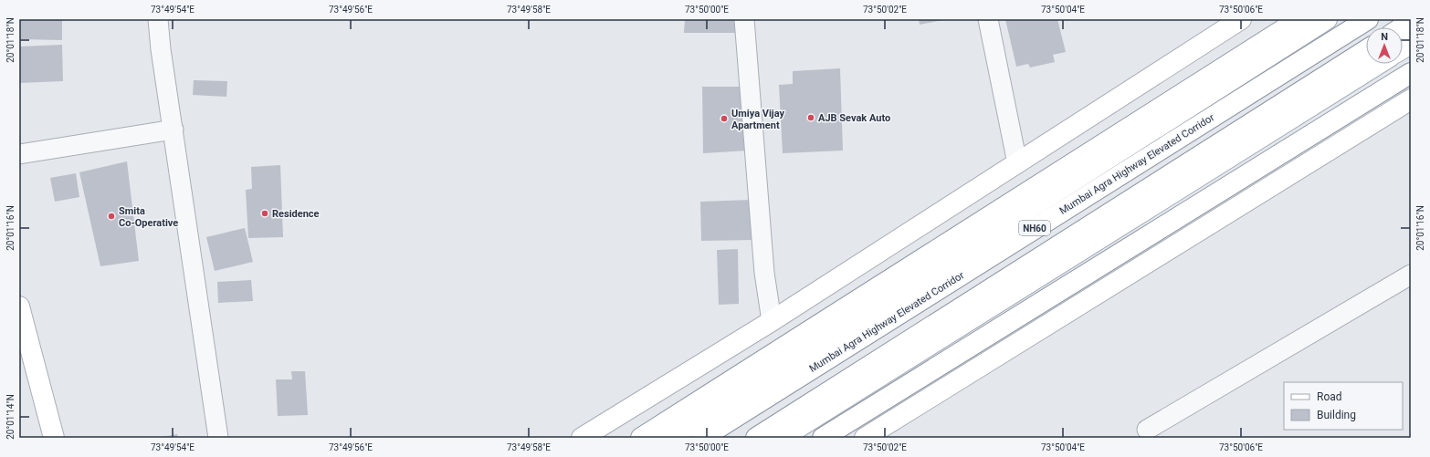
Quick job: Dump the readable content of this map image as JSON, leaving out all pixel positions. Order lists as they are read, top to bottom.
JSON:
{
  "streets": {
    "main road": ["Mumbai Agra Highway Elevated Corridor", "NH60"]
  },
  "places": [
    "AJB Sevak Auto",
    "Umiya Vijay Apartment",
    "Residence",
    "Smita Co-Operative"
  ],
  "legend": ["Road", "Building"],
  "north": "top",
  "coordinates": [
    "73°49'54\"E",
    "73°49'56\"E",
    "73°49'58\"E",
    "73°50'00\"E",
    "73°50'02\"E",
    "73°50'04\"E",
    "73°50'06\"E",
    "20°01'18\"N",
    "20°01'16\"N",
    "20°01'14\"N"
  ]
}
